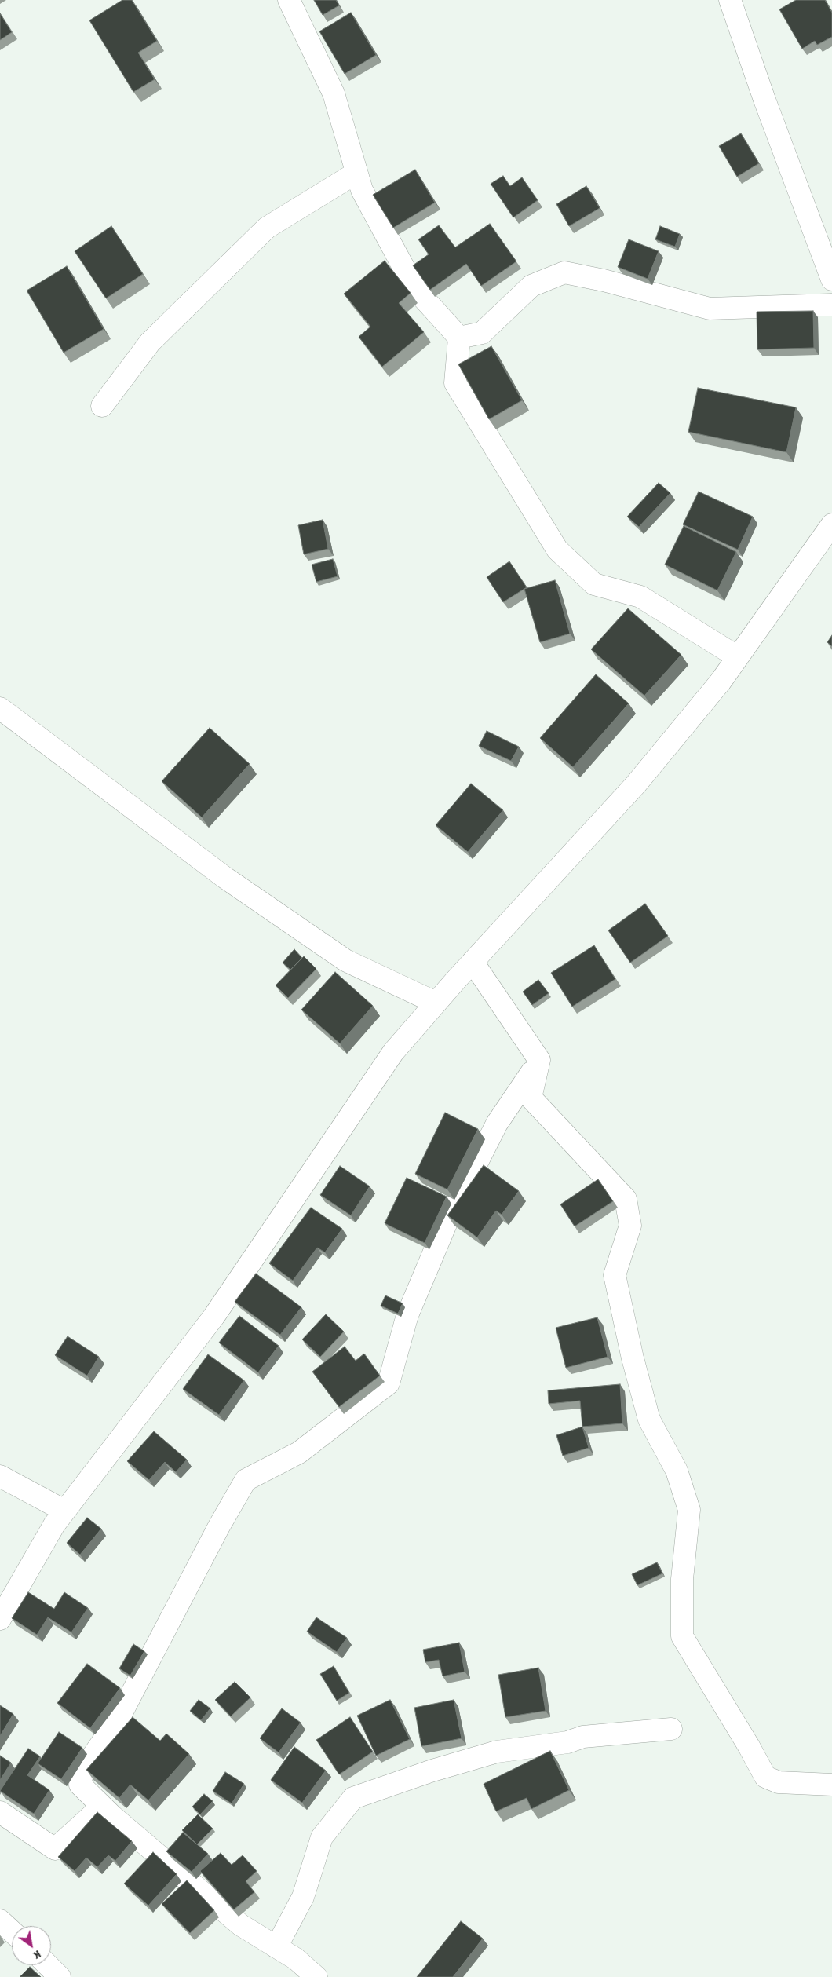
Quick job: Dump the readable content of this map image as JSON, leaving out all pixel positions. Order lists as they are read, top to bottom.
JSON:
{
  "north": "bottom right"
}
